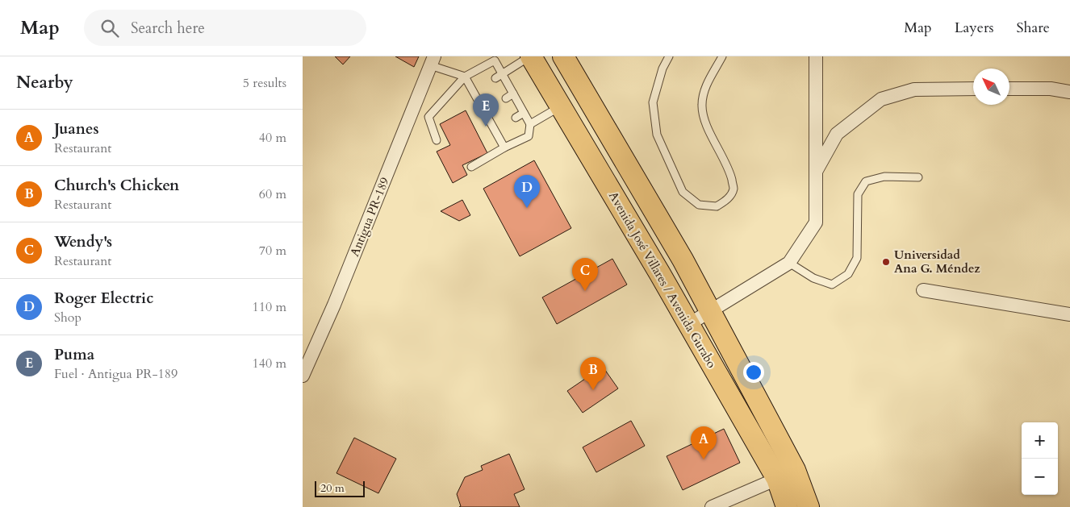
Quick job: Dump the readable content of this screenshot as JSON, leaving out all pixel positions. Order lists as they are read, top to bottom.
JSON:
{
  "streets": {
    "main road": ["Avenida José Villares / Avenida Gurabo"],
    "street": ["Antigua PR-189"]
  },
  "places": ["Universidad Ana G. Méndez"],
  "scale_bar": "20 m",
  "north": "top left",
  "page": {
    "header": "Map",
    "search": "Search here",
    "nav": ["Map", "Layers", "Share"],
    "heading": ["Nearby", "5 results"],
    "pins": [
      "E",
      "D",
      "C",
      "B",
      "A"
    ],
    "list": [
      {
        "mark": "A",
        "name": "Juanes",
        "note": "Restaurant",
        "value": "40 m"
      },
      {
        "mark": "B",
        "name": "Church's Chicken",
        "note": "Restaurant",
        "value": "60 m"
      },
      {
        "mark": "C",
        "name": "Wendy's",
        "note": "Restaurant",
        "value": "70 m"
      },
      {
        "mark": "D",
        "name": "Roger Electric",
        "note": "Shop",
        "value": "110 m"
      },
      {
        "mark": "E",
        "name": "Puma",
        "note": "Fuel · Antigua PR-189",
        "value": "140 m"
      }
    ],
    "map_buttons": ["+", "−"],
    "scale": "20 m"
  }
}
